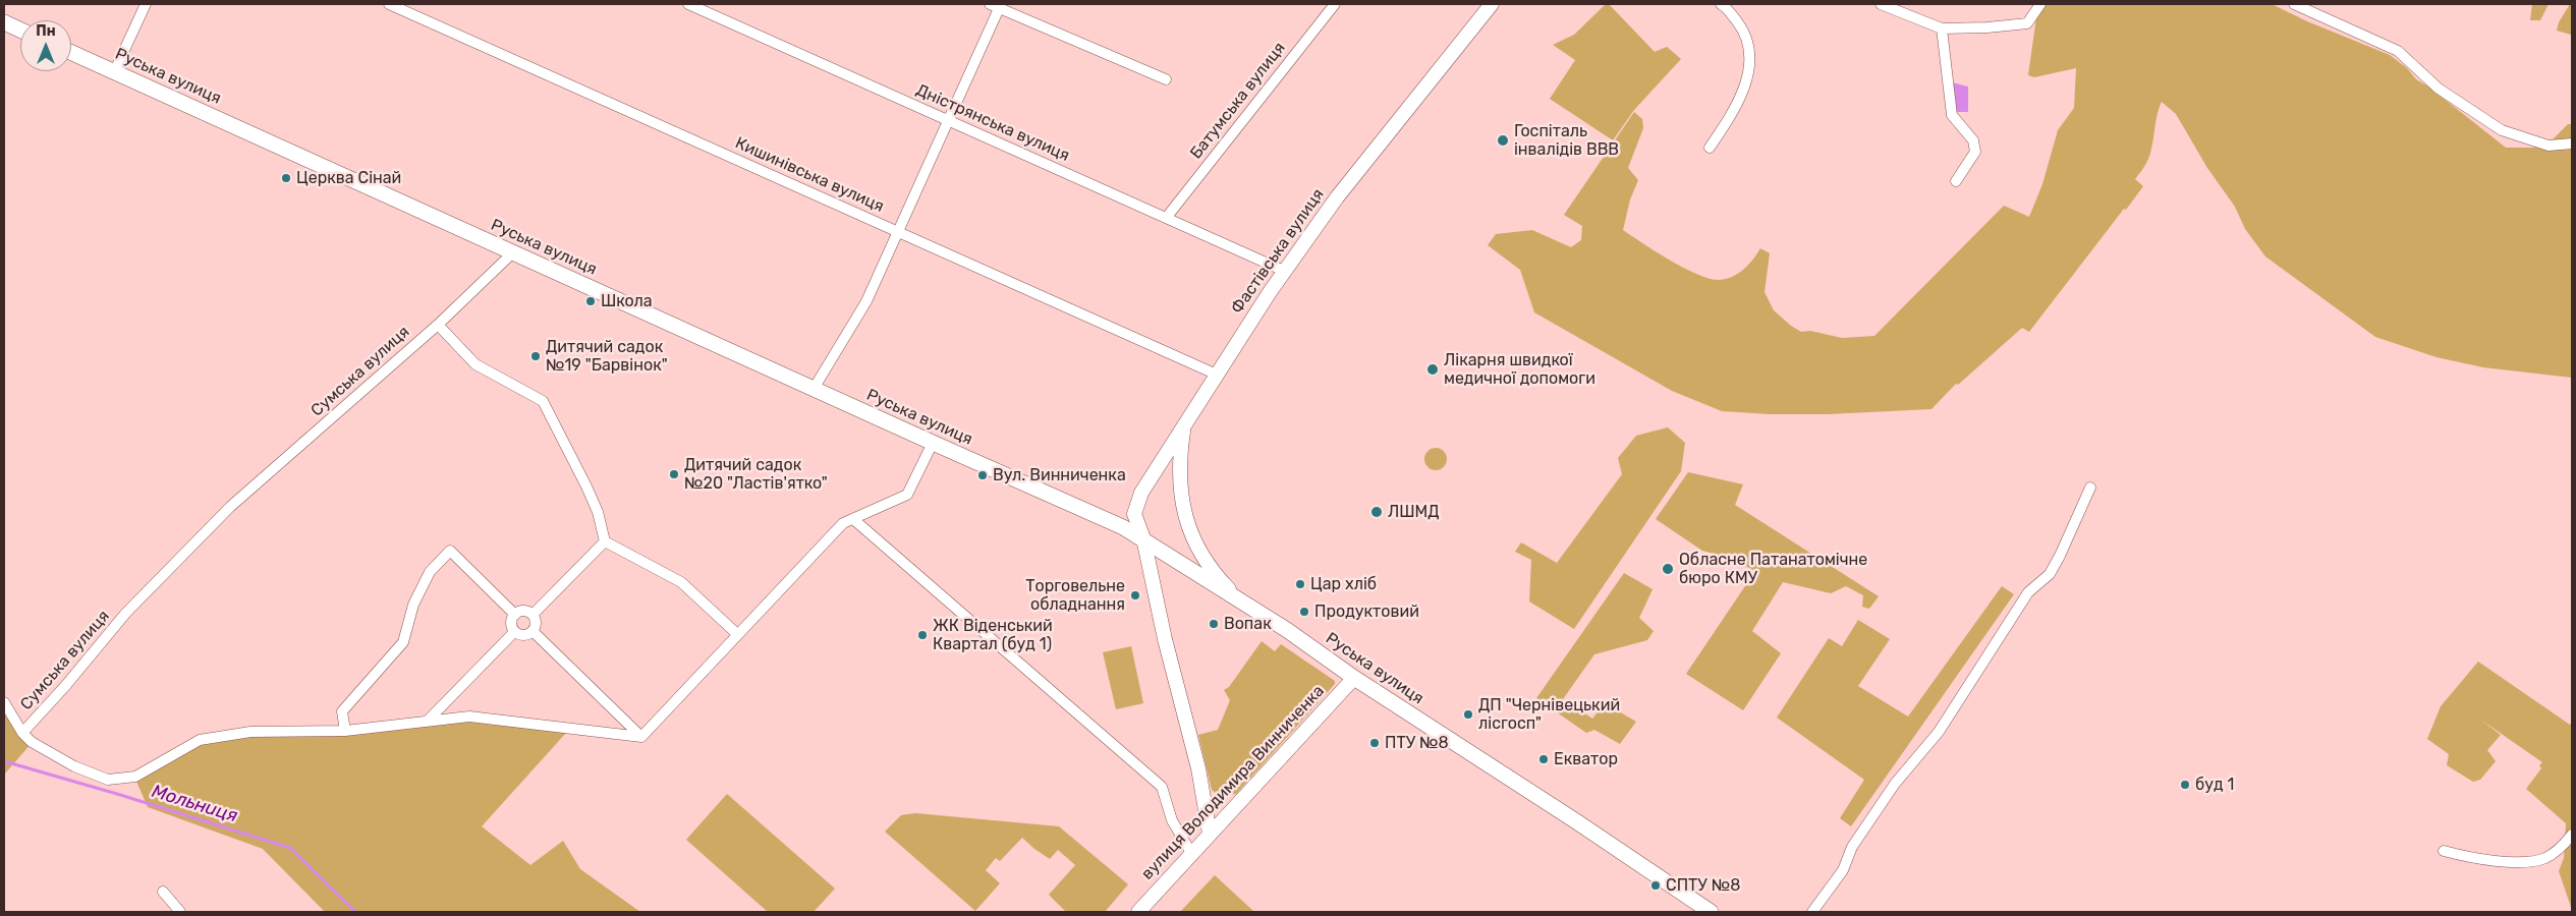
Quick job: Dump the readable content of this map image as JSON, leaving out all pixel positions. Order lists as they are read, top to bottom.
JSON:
{
  "streets": {
    "main road": ["Руська вулиця", "Фастівська вулиця", "вулиця Володимира Винниченка"],
    "street": [
      "Батумська вулиця",
      "Дністрянська вулиця",
      "Кишинівська вулиця",
      "Сумська вулиця"
    ]
  },
  "crossings": [
    ["Руська вулиця", "Фастівська вулиця"],
    ["Руська вулиця", "Сумська вулиця"],
    ["Руська вулиця", "вулиця Володимира Винниченка"],
    ["Батумська вулиця", "Дністрянська вулиця"],
    ["Дністрянська вулиця", "Фастівська вулиця"],
    ["Кишинівська вулиця", "Фастівська вулиця"],
    ["Фастівська вулиця", "вулиця Володимира Винниченка"]
  ],
  "water": ["Мольниця"],
  "places": [
    "Госпіталь інвалідів ВВВ",
    "Церква Сінай",
    "Школа",
    "Дитячий садок №19 \"Барвінок\"",
    "Лікарня швидкої медичної допомоги",
    "Дитячий садок №20 \"Ластів'ятко\"",
    "Вул. Винниченка",
    "ЛШМД",
    "Обласне Патанатомічне бюро КМУ",
    "Цар хліб",
    "Торговельне обладнання",
    "Продуктовий",
    "Вопак",
    "ЖК Віденський Квартал (буд 1)",
    "ДП \"Чернівецький лісгосп\"",
    "ПТУ №8",
    "Екватор",
    "буд 1",
    "СПТУ №8"
  ],
  "north": "top"
}
